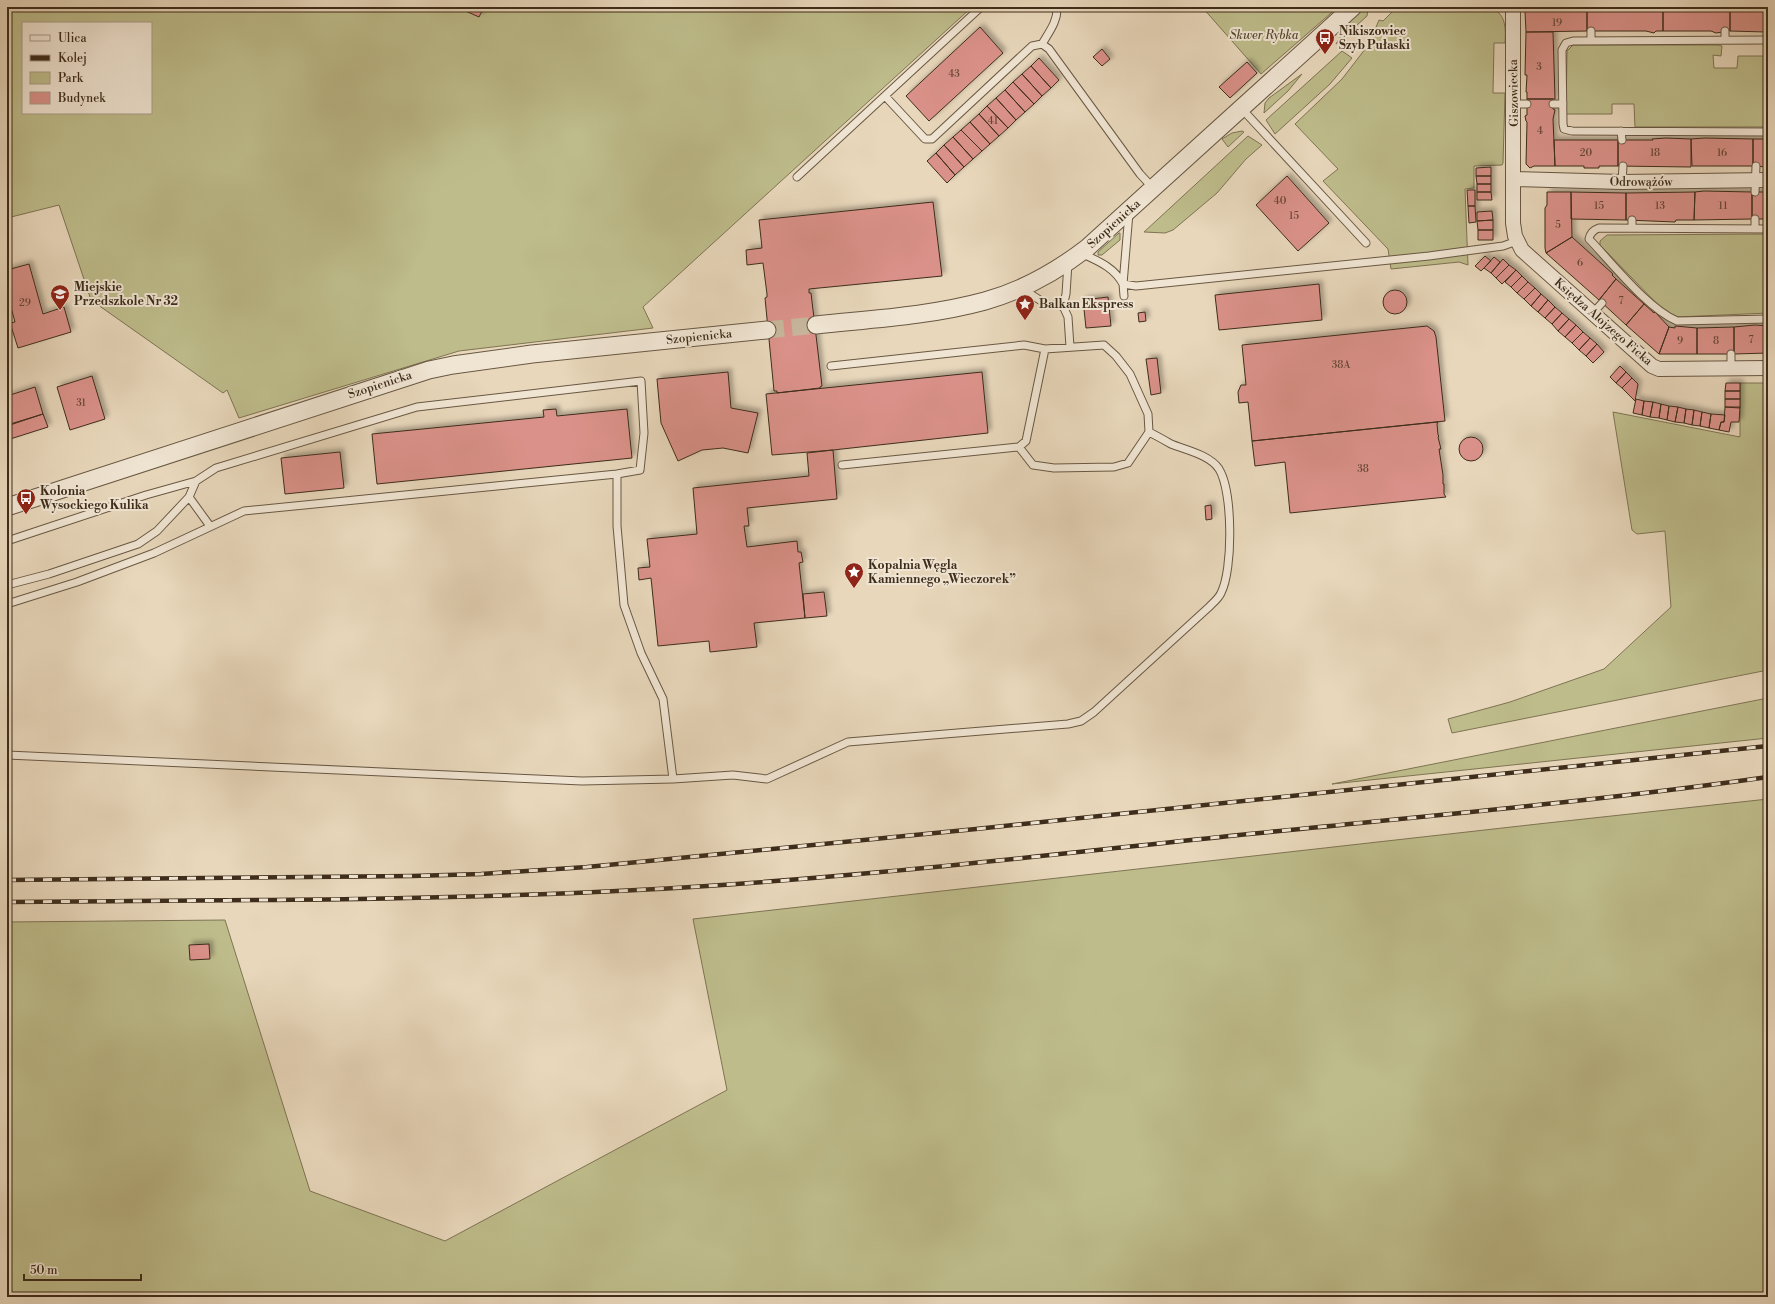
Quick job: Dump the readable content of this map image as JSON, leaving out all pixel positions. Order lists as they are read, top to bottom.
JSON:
{
  "streets": {
    "street": [
      "Giszowiecka",
      "Odrowążów",
      "Szopienicka",
      "Księdza Alojzego Ficka"
    ]
  },
  "crossings": [
    ["Giszowiecka", "Odrowążów"],
    ["Giszowiecka", "Księdza Alojzego Ficka"],
    ["Odrowążów", "Księdza Alojzego Ficka"]
  ],
  "parks": ["Skwer Rybka"],
  "places": {
    "bus stop": ["Nikiszowiec Szyb Pułaski", "Kolonia Wysockiego Kulika"],
    "school or university": ["Miejskie Przedszkole Nr 32"],
    "place": ["Balkan Ekspress", "Kopalnia Węgla Kamiennego „Wieczorek”"]
  },
  "house_numbers": [
    "19",
    "3",
    "43",
    "41",
    "4",
    "20",
    "18",
    "16",
    "40",
    "15",
    "13",
    "11",
    "15",
    "5",
    "6",
    "7",
    "29",
    "7",
    "9",
    "8",
    "38A",
    "31",
    "38"
  ],
  "legend": [
    "Ulica",
    "Kolej",
    "Park",
    "Budynek"
  ],
  "scale_bar": "50 m"
}
